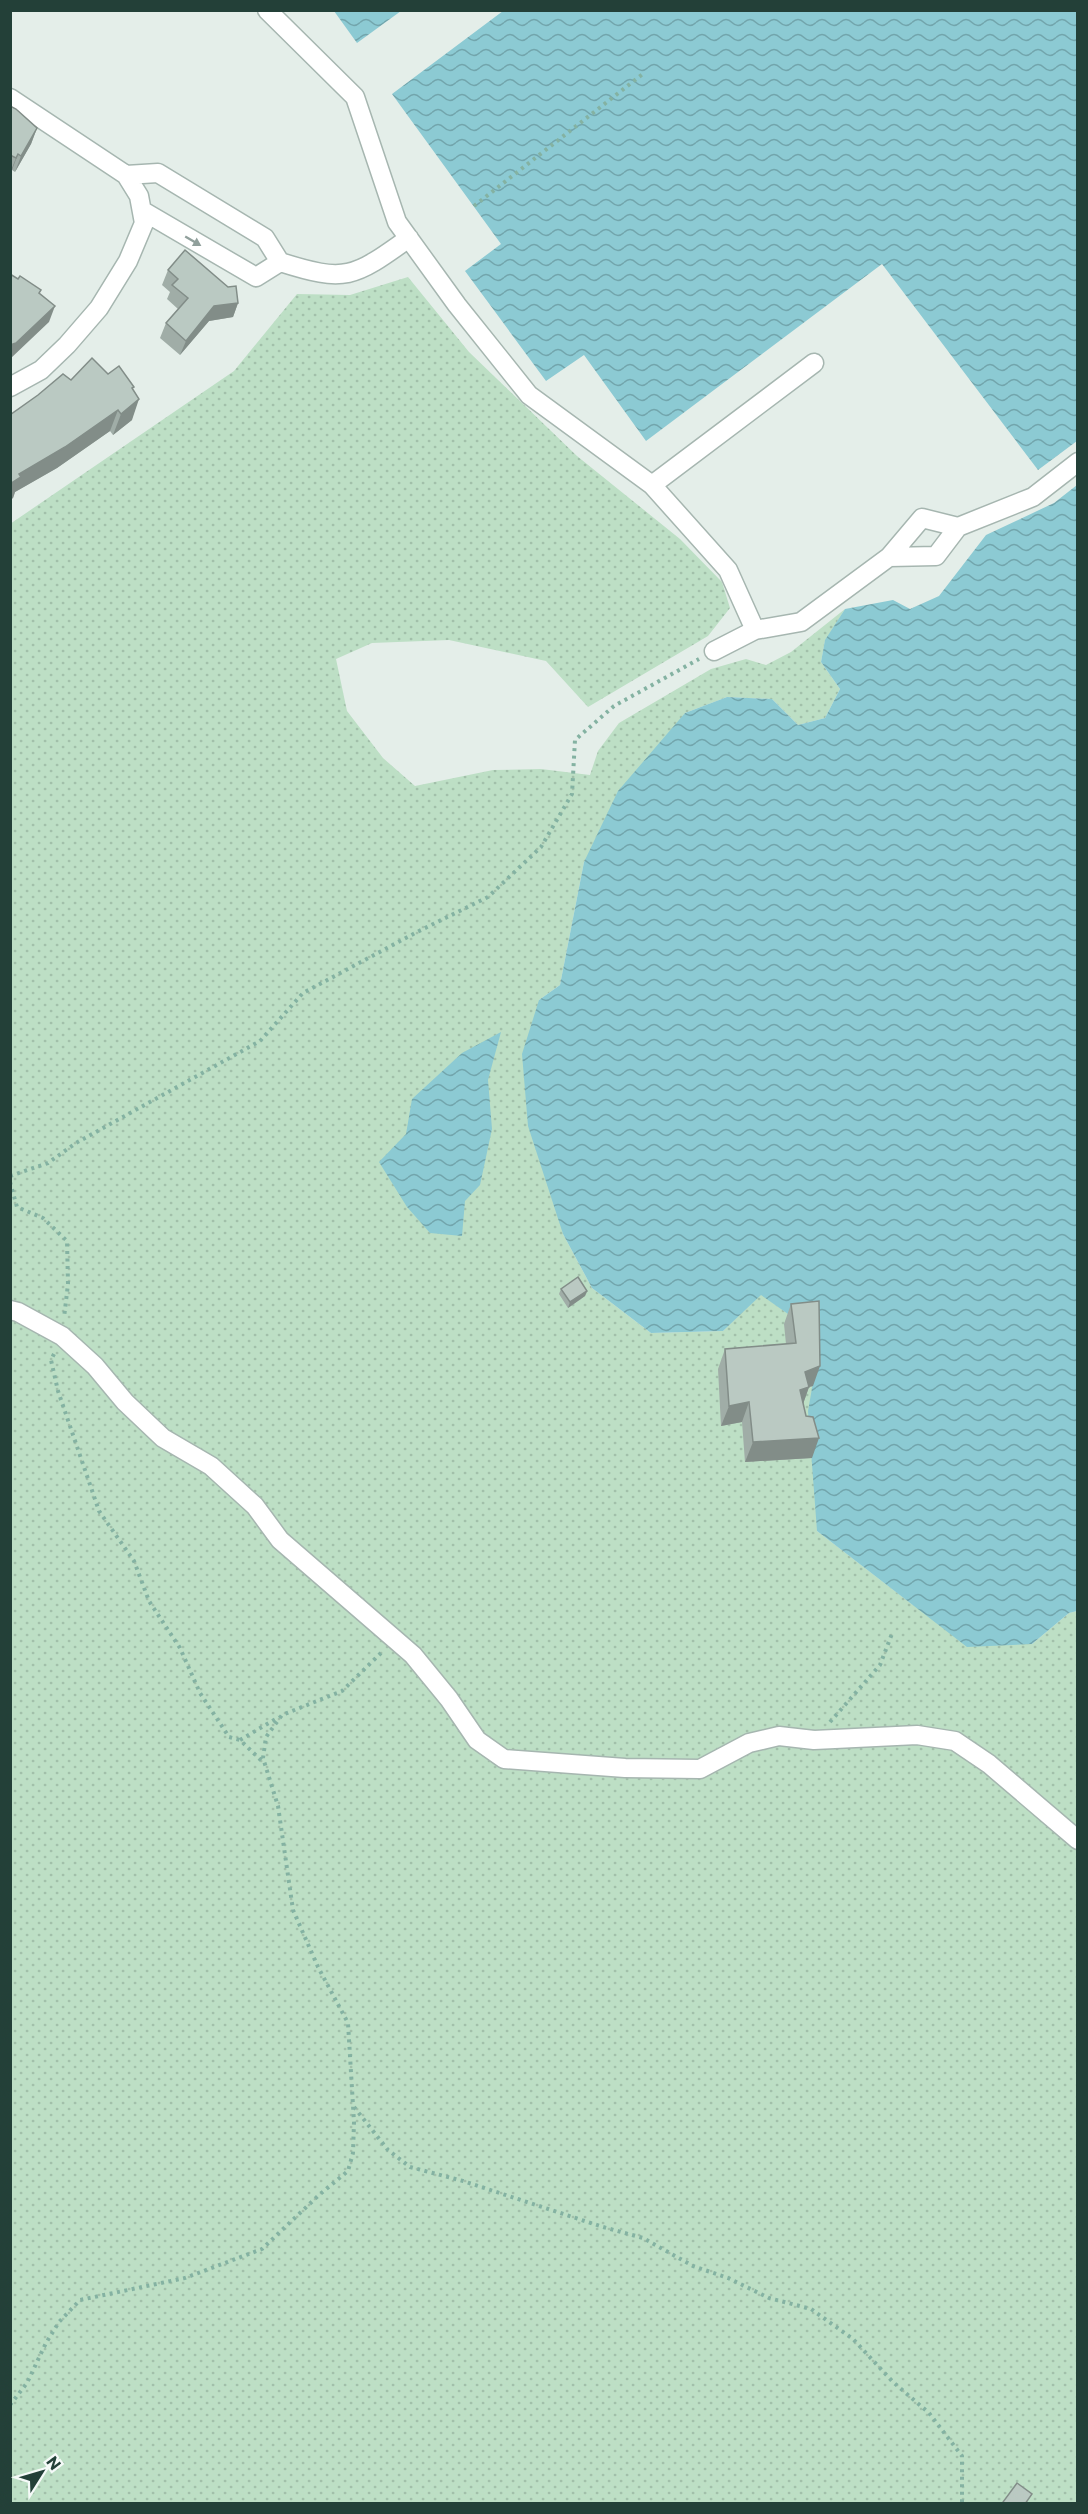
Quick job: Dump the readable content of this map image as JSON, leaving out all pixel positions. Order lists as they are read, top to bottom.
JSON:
{
  "north": "top right"
}
